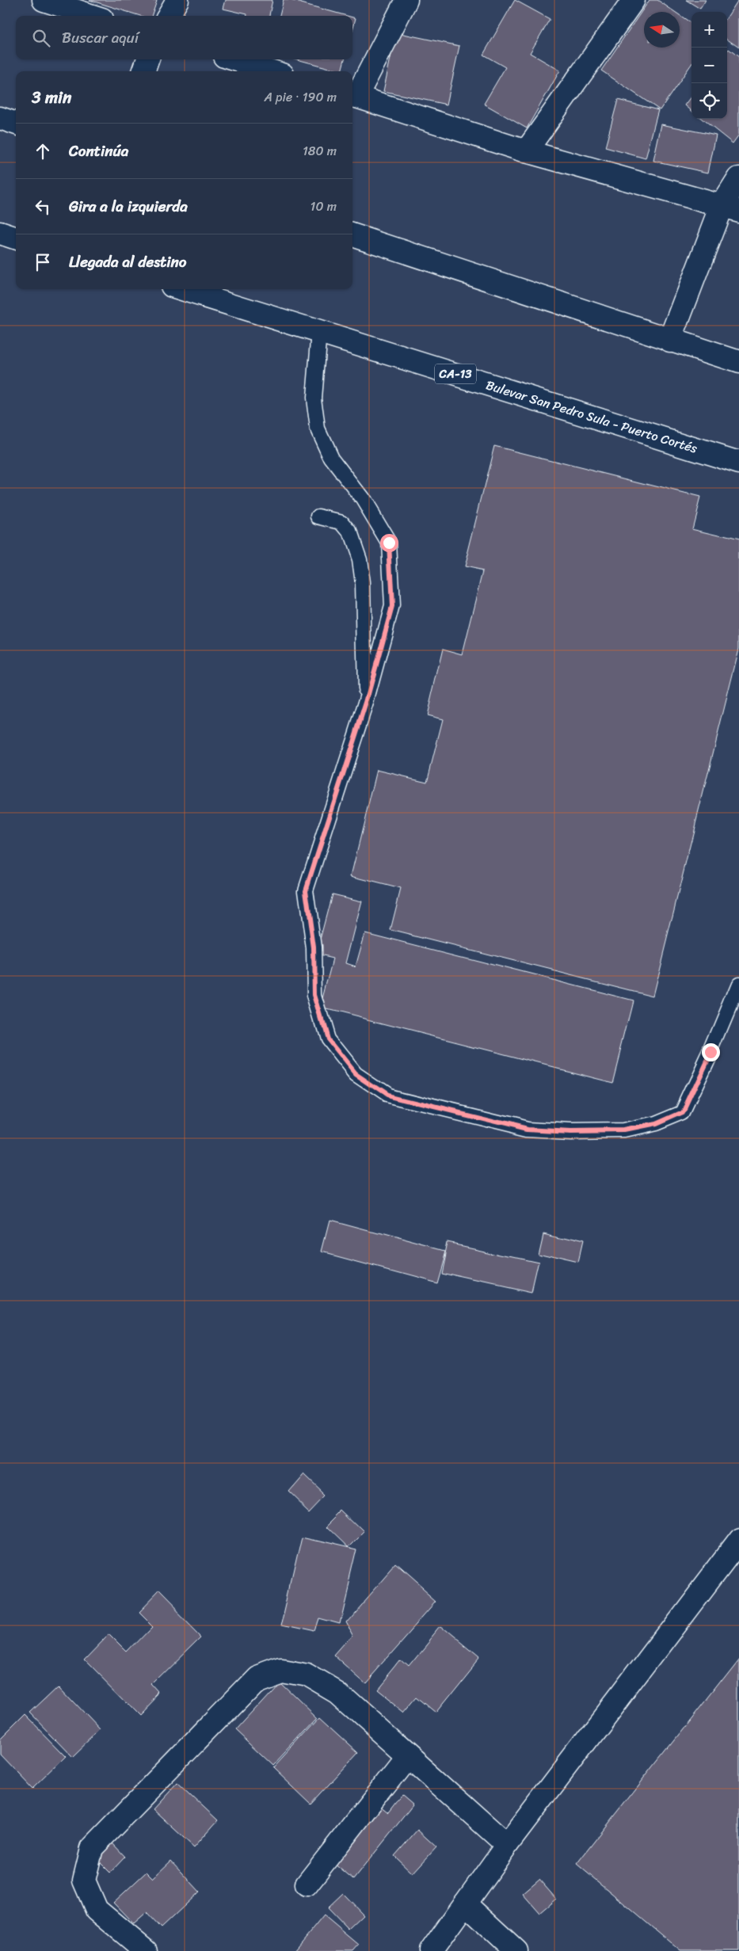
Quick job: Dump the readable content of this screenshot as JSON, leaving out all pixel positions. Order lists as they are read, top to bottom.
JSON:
{
  "streets": {
    "main road": ["CA-13", "Bulevar San Pedro Sula - Puerto Cortés"]
  },
  "north": "left",
  "page": {
    "map_buttons": ["+", "−"],
    "search": "Buscar aquí",
    "heading": ["3 min", "A pie · 190 m"],
    "list": [
      ["Continúa", "180 m"],
      ["Gira a la izquierda", "10 m"],
      "Llegada al destino"
    ]
  }
}
